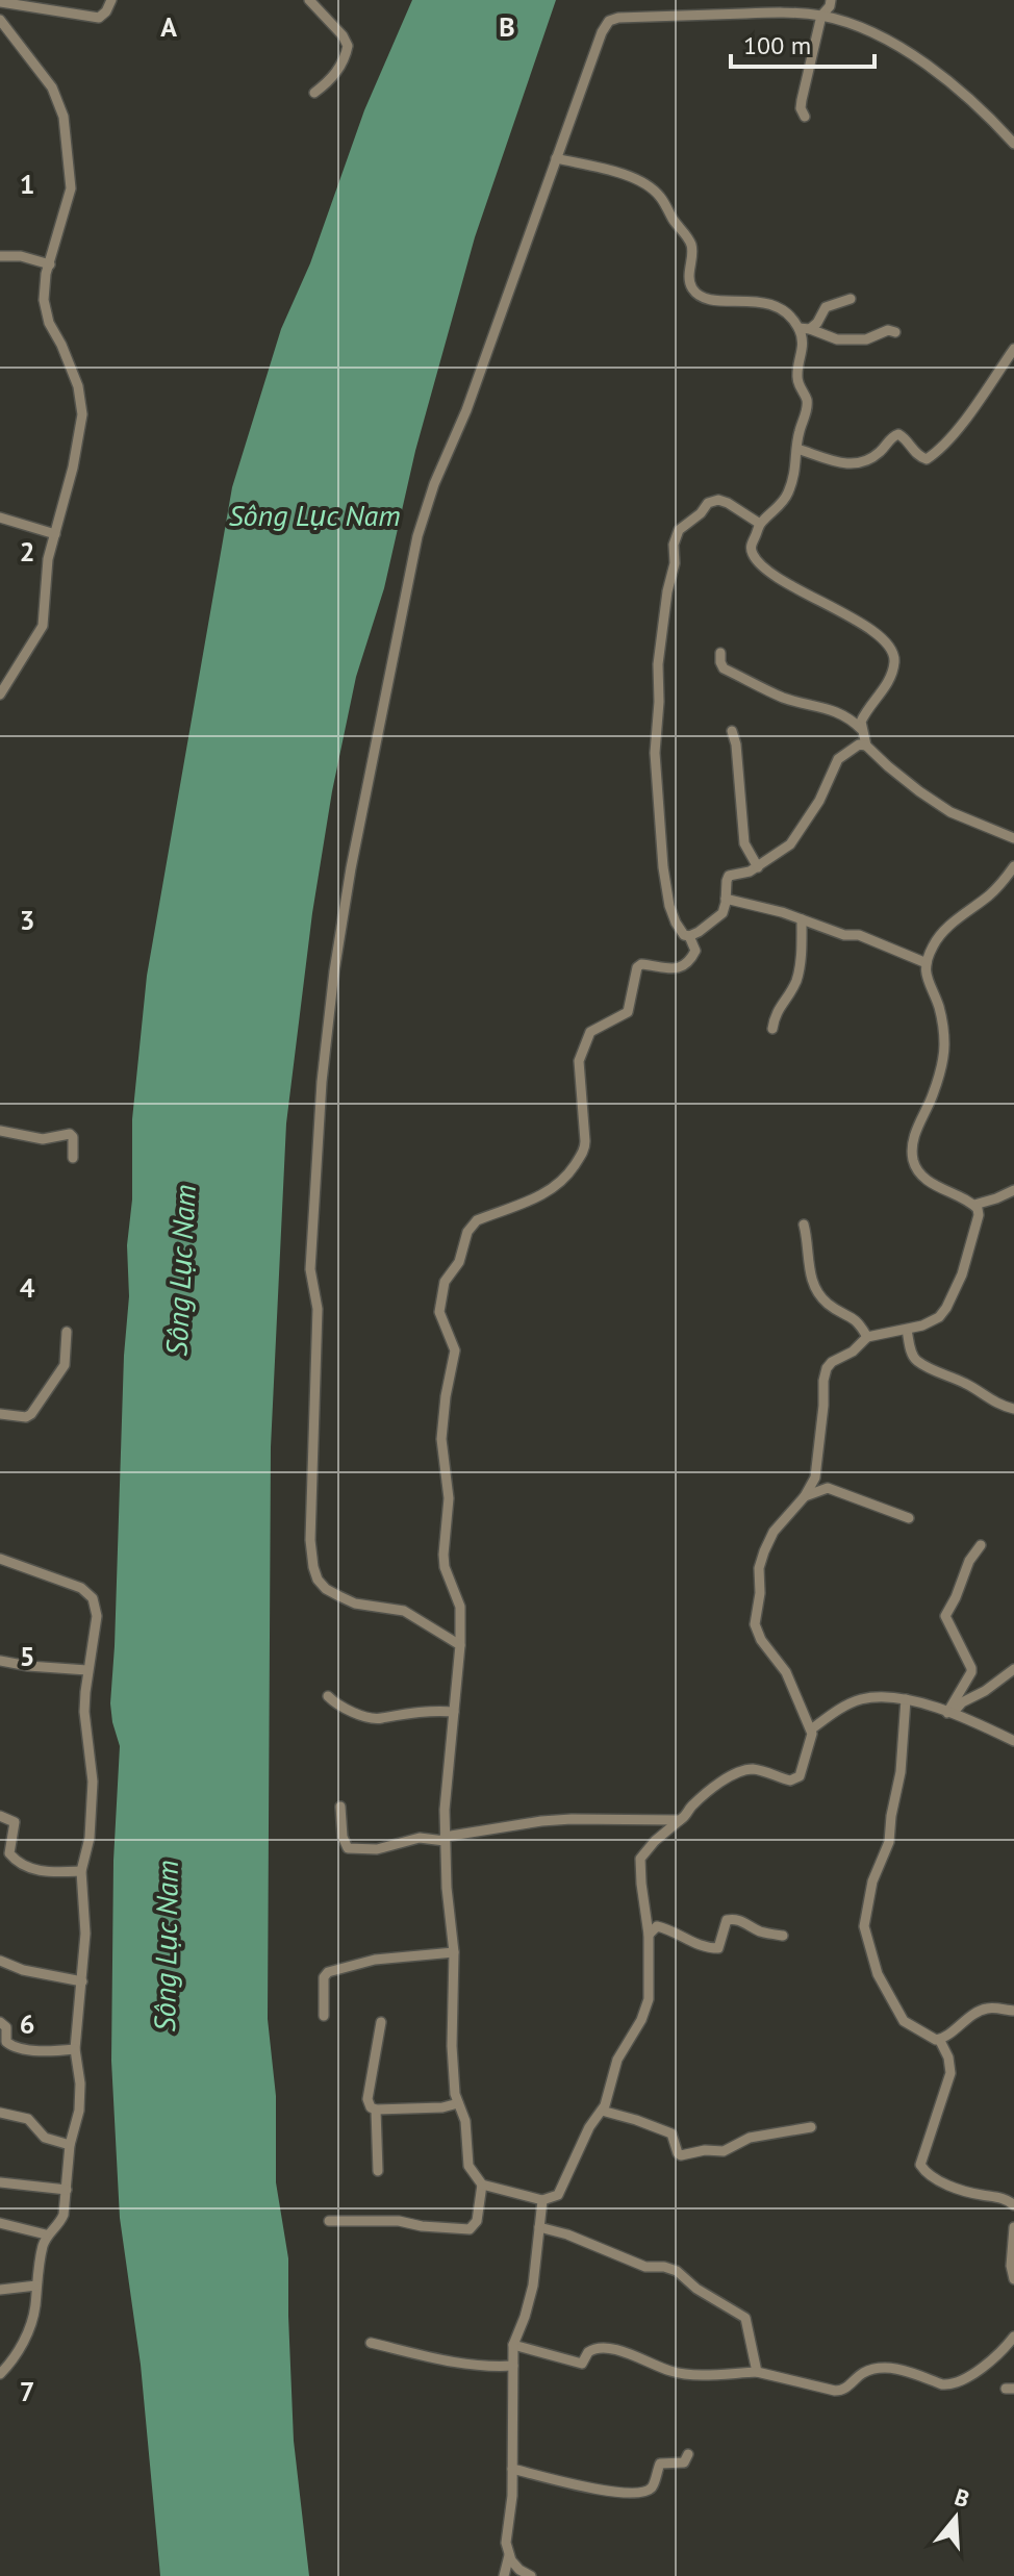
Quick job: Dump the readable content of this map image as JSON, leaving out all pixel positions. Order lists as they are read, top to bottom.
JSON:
{
  "water": ["Sông Lục Nam"],
  "scale_bar": "100 m",
  "north": "top",
  "grid": {
    "columns": ["A", "B"],
    "rows": [
      "1",
      "2",
      "3",
      "4",
      "5",
      "6",
      "7"
    ]
  }
}
